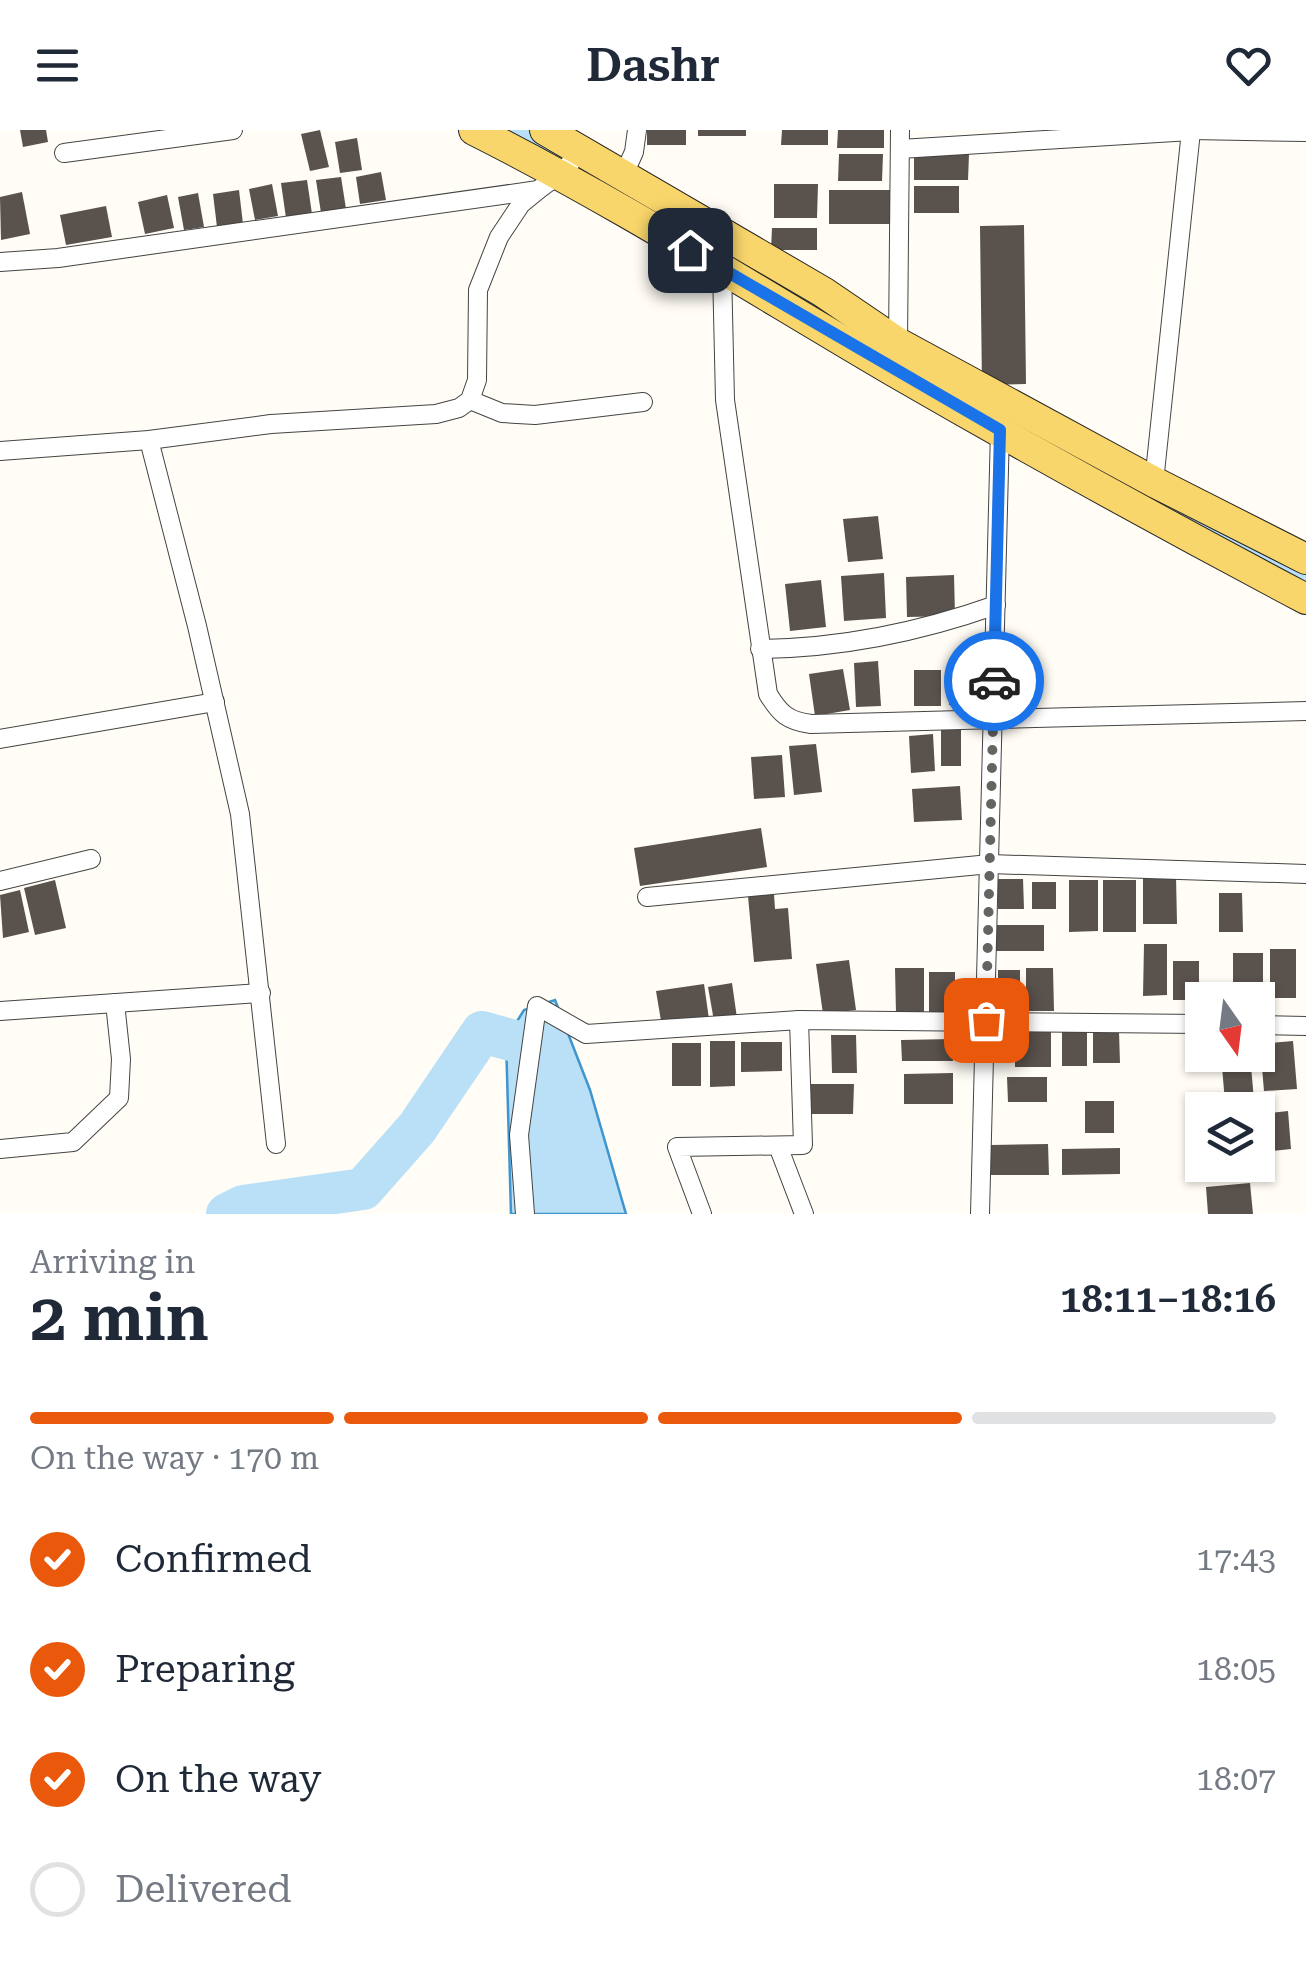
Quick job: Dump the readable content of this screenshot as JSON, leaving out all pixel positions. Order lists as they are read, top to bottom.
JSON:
{
  "north": "bottom",
  "page": {
    "header": "Dashr",
    "heading": ["2 min", "Arriving in", "18:11–18:16"],
    "bar": "On the way · 170 m",
    "list": [
      ["Confirmed", "17:43"],
      ["Preparing", "18:05"],
      ["On the way", "18:07"],
      "Delivered"
    ]
  }
}
